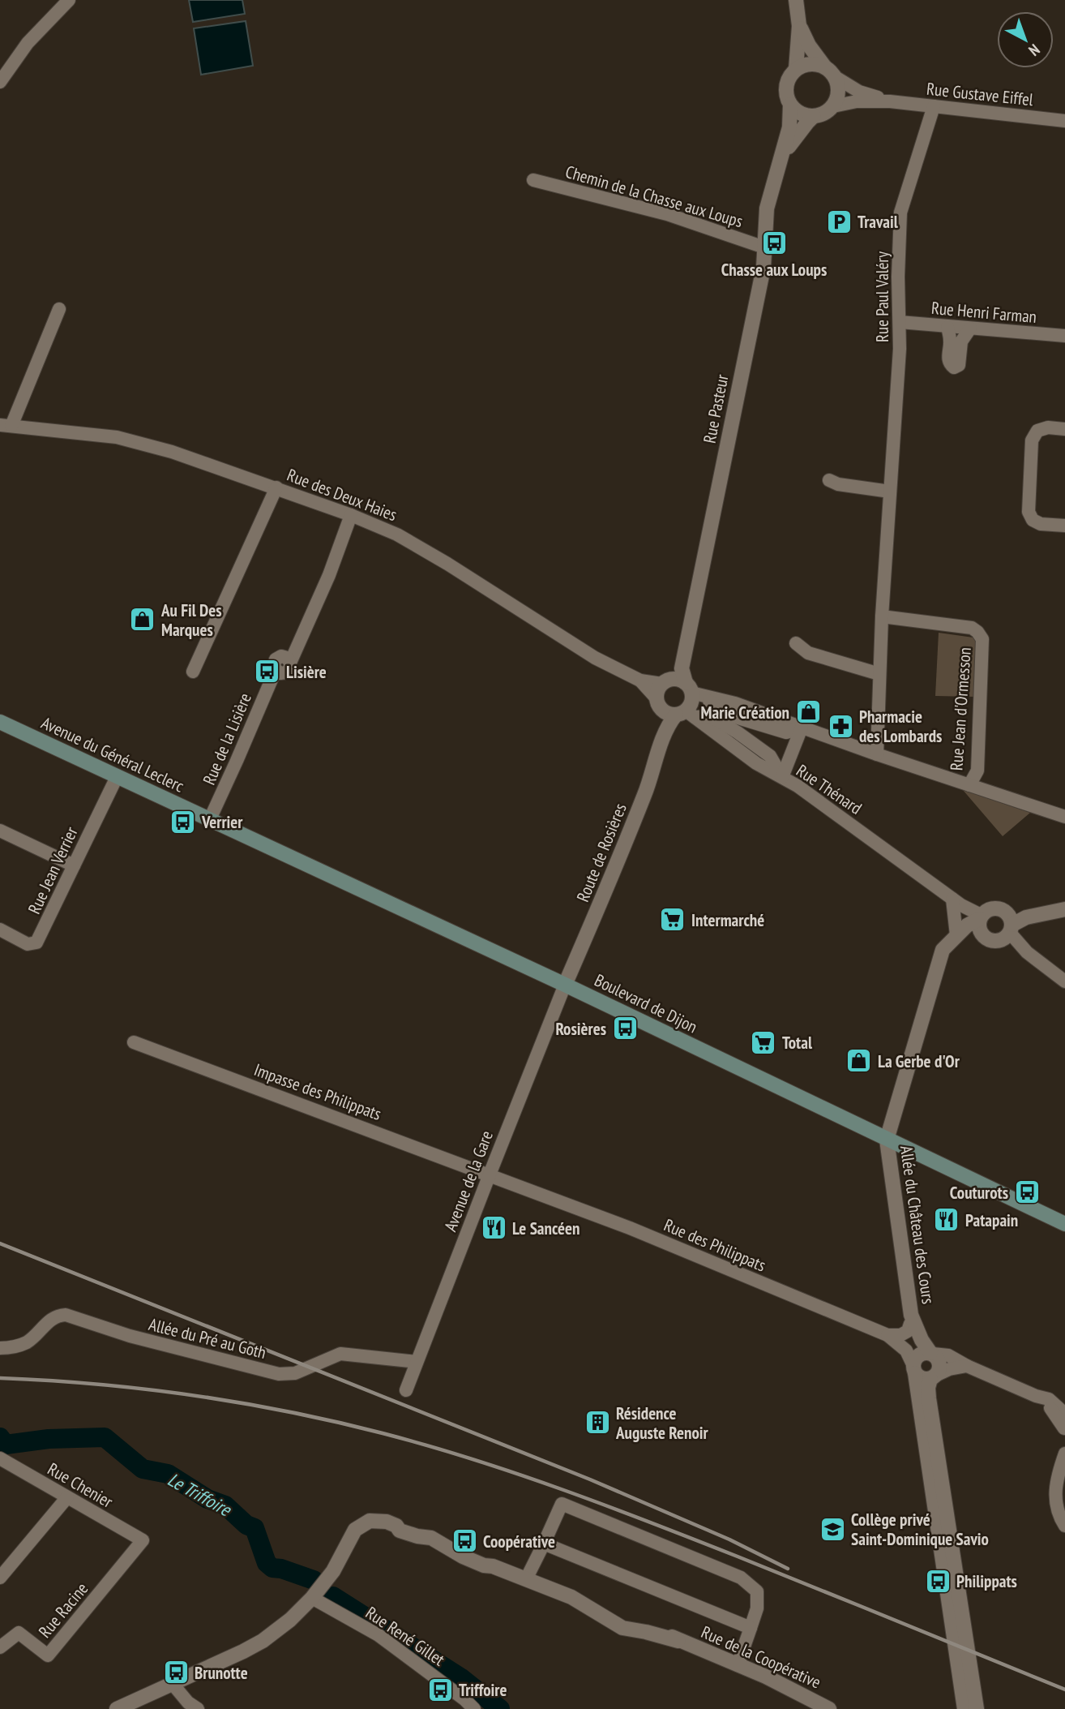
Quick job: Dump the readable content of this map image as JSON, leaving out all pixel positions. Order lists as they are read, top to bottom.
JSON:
{
  "streets": {
    "main road": ["Avenue du Général Leclerc", "Boulevard de Dijon"],
    "street": [
      "Rue Gustave Eiffel",
      "Chemin de la Chasse aux Loups",
      "Rue Paul Valéry",
      "Rue Henri Farman",
      "Rue Pasteur",
      "Rue des Deux Haies",
      "Rue Jean d'Ormesson",
      "Rue de la Lisière",
      "Rue Thénard",
      "Route de Rosières",
      "Rue Jean Verrier",
      "Impasse des Philippats",
      "Avenue de la Gare",
      "Allée du Château des Cours",
      "Rue des Philippats",
      "Allée du Pré au Goth",
      "Rue Chenier",
      "Rue Racine",
      "Rue René Gillet",
      "Rue de la Coopérative"
    ]
  },
  "crossings": [
    ["Rue Gustave Eiffel", "Rue Paul Valéry"],
    ["Rue Gustave Eiffel", "Rue Pasteur"],
    ["Chemin de la Chasse aux Loups", "Rue Pasteur"],
    ["Rue Paul Valéry", "Rue Henri Farman"],
    ["Rue Paul Valéry", "Rue Jean d'Ormesson"],
    ["Rue Pasteur", "Rue des Deux Haies"],
    ["Rue Pasteur", "Rue Thénard"],
    ["Rue Pasteur", "Route de Rosières"],
    ["Rue des Deux Haies", "Rue de la Lisière"],
    ["Rue des Deux Haies", "Rue Thénard"],
    ["Rue des Deux Haies", "Route de Rosières"],
    ["Rue de la Lisière", "Avenue du Général Leclerc"],
    ["Rue de la Lisière", "Boulevard de Dijon"],
    ["Avenue du Général Leclerc", "Rue Jean Verrier"],
    ["Avenue du Général Leclerc", "Boulevard de Dijon"],
    ["Rue Thénard", "Route de Rosières"],
    ["Route de Rosières", "Boulevard de Dijon"],
    ["Route de Rosières", "Avenue de la Gare"],
    ["Boulevard de Dijon", "Avenue de la Gare"],
    ["Boulevard de Dijon", "Allée du Château des Cours"],
    ["Impasse des Philippats", "Avenue de la Gare"],
    ["Impasse des Philippats", "Rue des Philippats"],
    ["Avenue de la Gare", "Rue des Philippats"],
    ["Avenue de la Gare", "Allée du Pré au Goth"],
    ["Allée du Château des Cours", "Rue des Philippats"],
    ["Rue Chenier", "Rue Racine"],
    ["Rue René Gillet", "Rue de la Coopérative"]
  ],
  "water": ["Le Triffoire"],
  "places": {
    "parking": ["Travail"],
    "bus stop": [
      "Chasse aux Loups",
      "Lisière",
      "Verrier",
      "Rosières",
      "Couturots",
      "Coopérative",
      "Philippats",
      "Brunotte",
      "Triffoire"
    ],
    "shop": ["Au Fil Des Marques", "Marie Création", "La Gerbe d'Or"],
    "pharmacy": ["Pharmacie des Lombards"],
    "supermarket": ["Intermarché", "Total"],
    "restaurant": ["Patapain", "Le Sancéen"],
    "building": ["Résidence Auguste Renoir"],
    "school or university": ["Collège privé Saint-Dominique Savio"]
  },
  "north": "bottom right"
}
